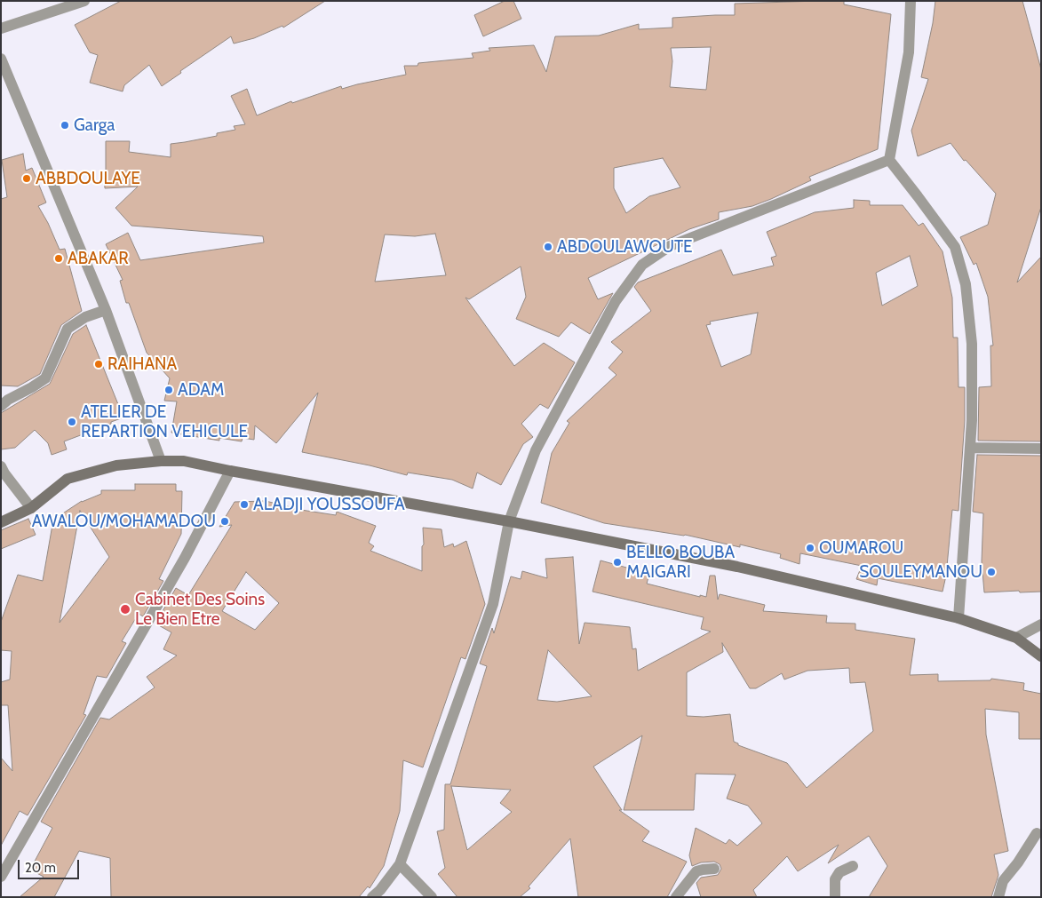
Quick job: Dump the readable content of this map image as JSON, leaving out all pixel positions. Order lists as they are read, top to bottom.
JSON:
{
  "places": [
    "Garga",
    "ABBDOULAYE",
    "ABDOULAWOUTE",
    "ABAKAR",
    "RAIHANA",
    "ADAM",
    "ATELIER DE REPARTION VEHICULE",
    "ALADJI YOUSSOUFA",
    "AWALOU/MOHAMADOU",
    "OUMAROU",
    "BELLO BOUBA MAIGARI",
    "SOULEYMANOU",
    "Cabinet Des Soins Le Bien Etre"
  ],
  "scale_bar": "20 m"
}
